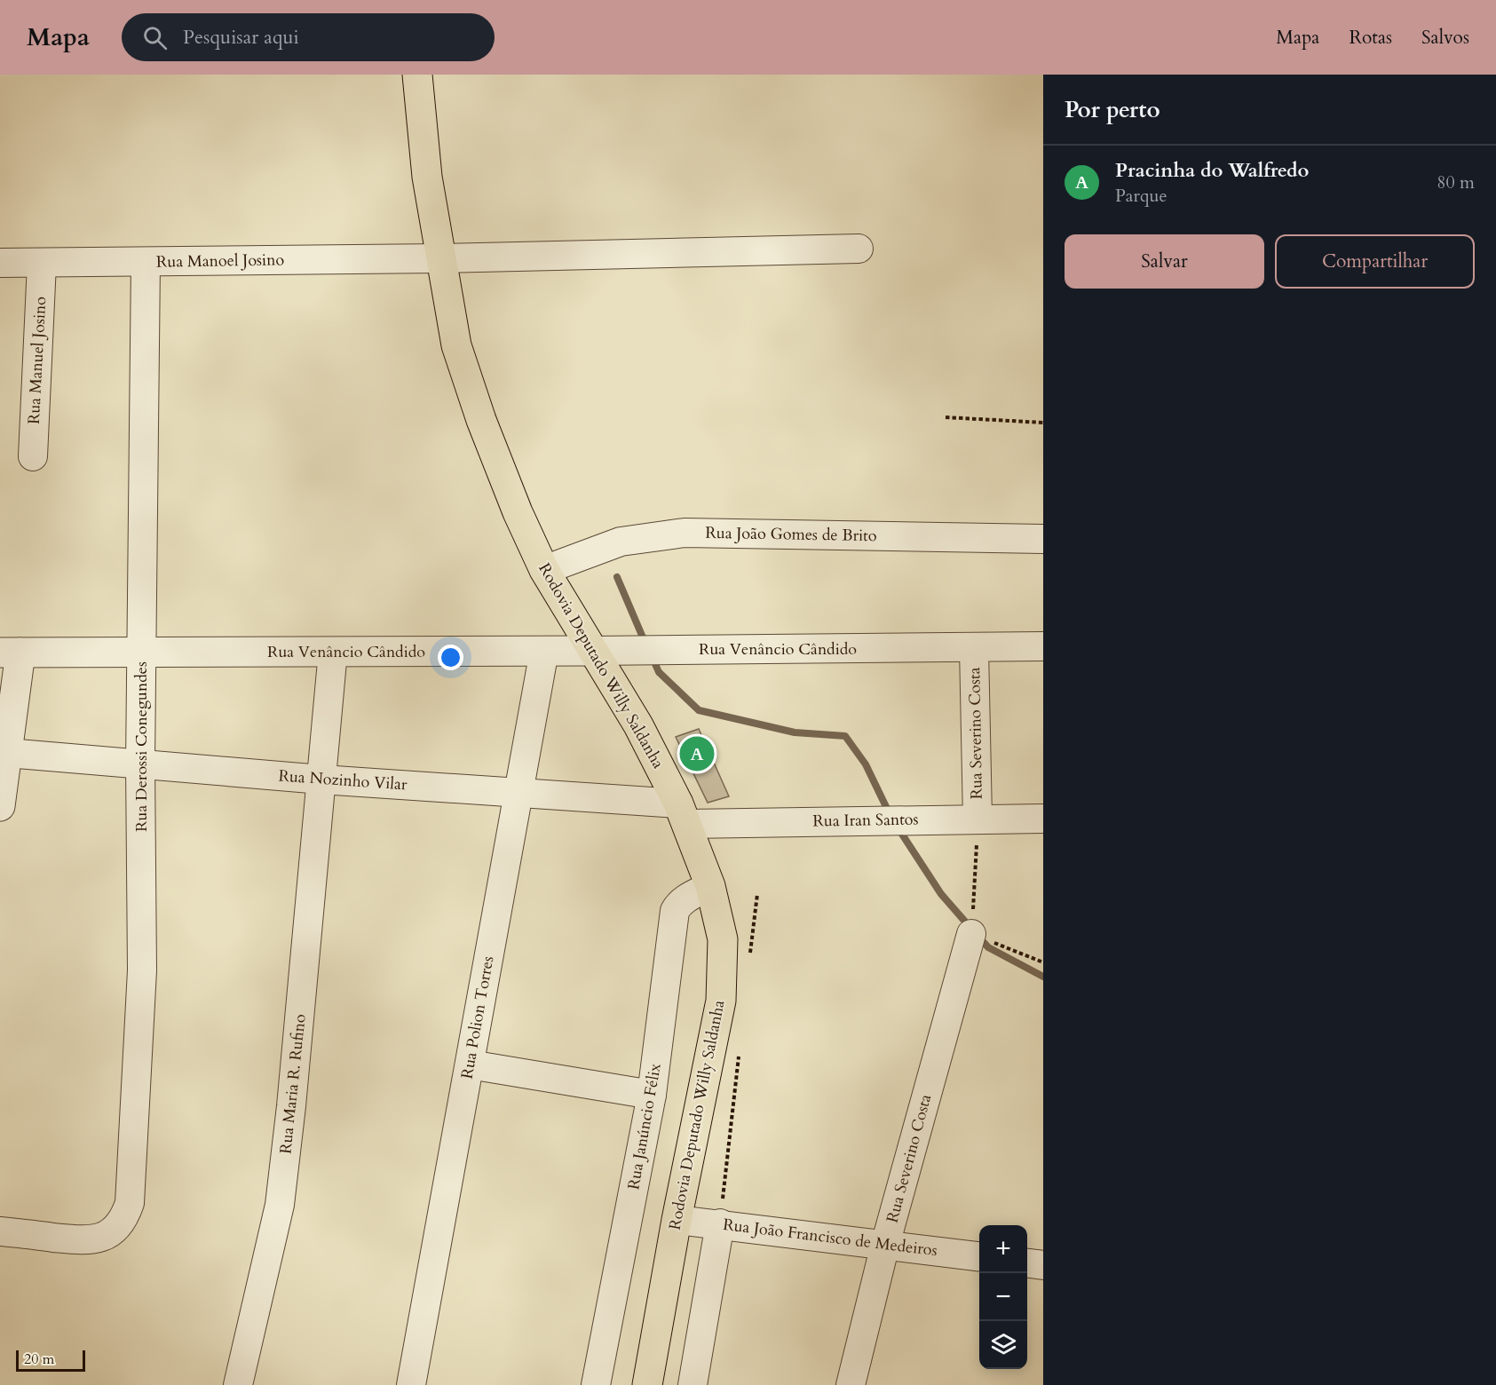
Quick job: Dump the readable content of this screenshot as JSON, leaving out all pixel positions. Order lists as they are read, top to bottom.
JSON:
{
  "streets": {
    "main road": ["Rodovia Deputado Willy Saldanha"],
    "street": [
      "Rua Manoel Josino",
      "Rua Manuel Josino",
      "Rua João Gomes de Brito",
      "Rua Venâncio Cândido",
      "Rua Severino Costa",
      "Rua Derossi Conegundes",
      "Rua Nozinho Vilar",
      "Rua Iran Santos",
      "Rua Polion Torres",
      "Rua Maria R. Rufino",
      "Rua Janúncio Félix",
      "Rua João Francisco de Medeiros"
    ]
  },
  "crossings": [
    ["Rua Manoel Josino", "Rua Manuel Josino"],
    ["Rua Manoel Josino", "Rodovia Deputado Willy Saldanha"],
    ["Rua Manoel Josino", "Rua Derossi Conegundes"],
    ["Rua João Gomes de Brito", "Rodovia Deputado Willy Saldanha"],
    ["Rua Venâncio Cândido", "Rodovia Deputado Willy Saldanha"],
    ["Rua Venâncio Cândido", "Rua Severino Costa"],
    ["Rua Venâncio Cândido", "Rua Derossi Conegundes"],
    ["Rua Venâncio Cândido", "Rua Polion Torres"],
    ["Rua Venâncio Cândido", "Rua Maria R. Rufino"],
    ["Rodovia Deputado Willy Saldanha", "Rua Nozinho Vilar"],
    ["Rodovia Deputado Willy Saldanha", "Rua Iran Santos"],
    ["Rodovia Deputado Willy Saldanha", "Rua Janúncio Félix"],
    ["Rodovia Deputado Willy Saldanha", "Rua João Francisco de Medeiros"],
    ["Rua Severino Costa", "Rua Iran Santos"],
    ["Rua Severino Costa", "Rua João Francisco de Medeiros"],
    ["Rua Derossi Conegundes", "Rua Nozinho Vilar"],
    ["Rua Nozinho Vilar", "Rua Iran Santos"],
    ["Rua Nozinho Vilar", "Rua Polion Torres"],
    ["Rua Nozinho Vilar", "Rua Maria R. Rufino"]
  ],
  "scale_bar": "20 m",
  "page": {
    "header": "Mapa",
    "search": "Pesquisar aqui",
    "nav": ["Mapa", "Rotas", "Salvos"],
    "heading": "Por perto",
    "list": [
      {
        "mark": "A",
        "name": "Pracinha do Walfredo",
        "note": "Parque",
        "value": "80 m"
      }
    ],
    "buttons": ["Salvar", "Compartilhar"],
    "pins": "A",
    "map_buttons": ["+", "−"],
    "scale": "20 m"
  }
}
